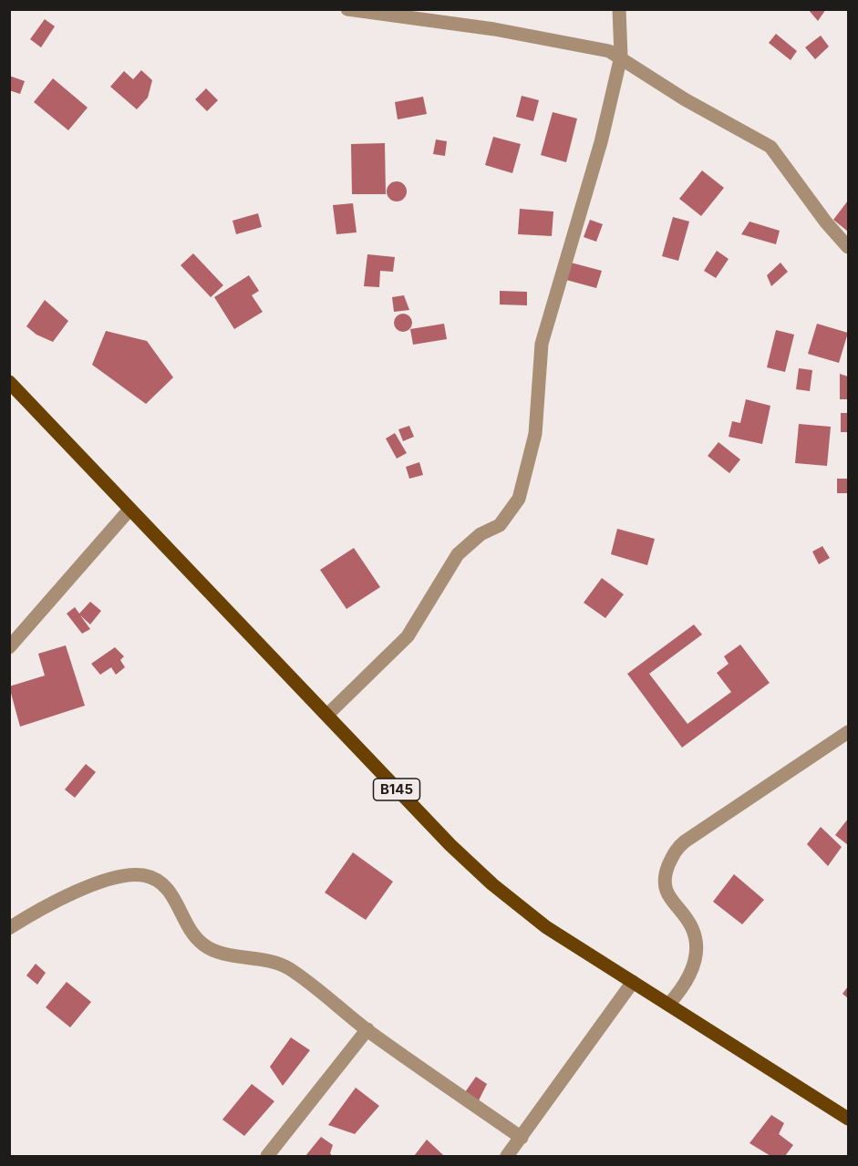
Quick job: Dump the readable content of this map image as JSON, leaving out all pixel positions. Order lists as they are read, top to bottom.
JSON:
{
  "streets": {
    "main road": ["B145"]
  }
}
